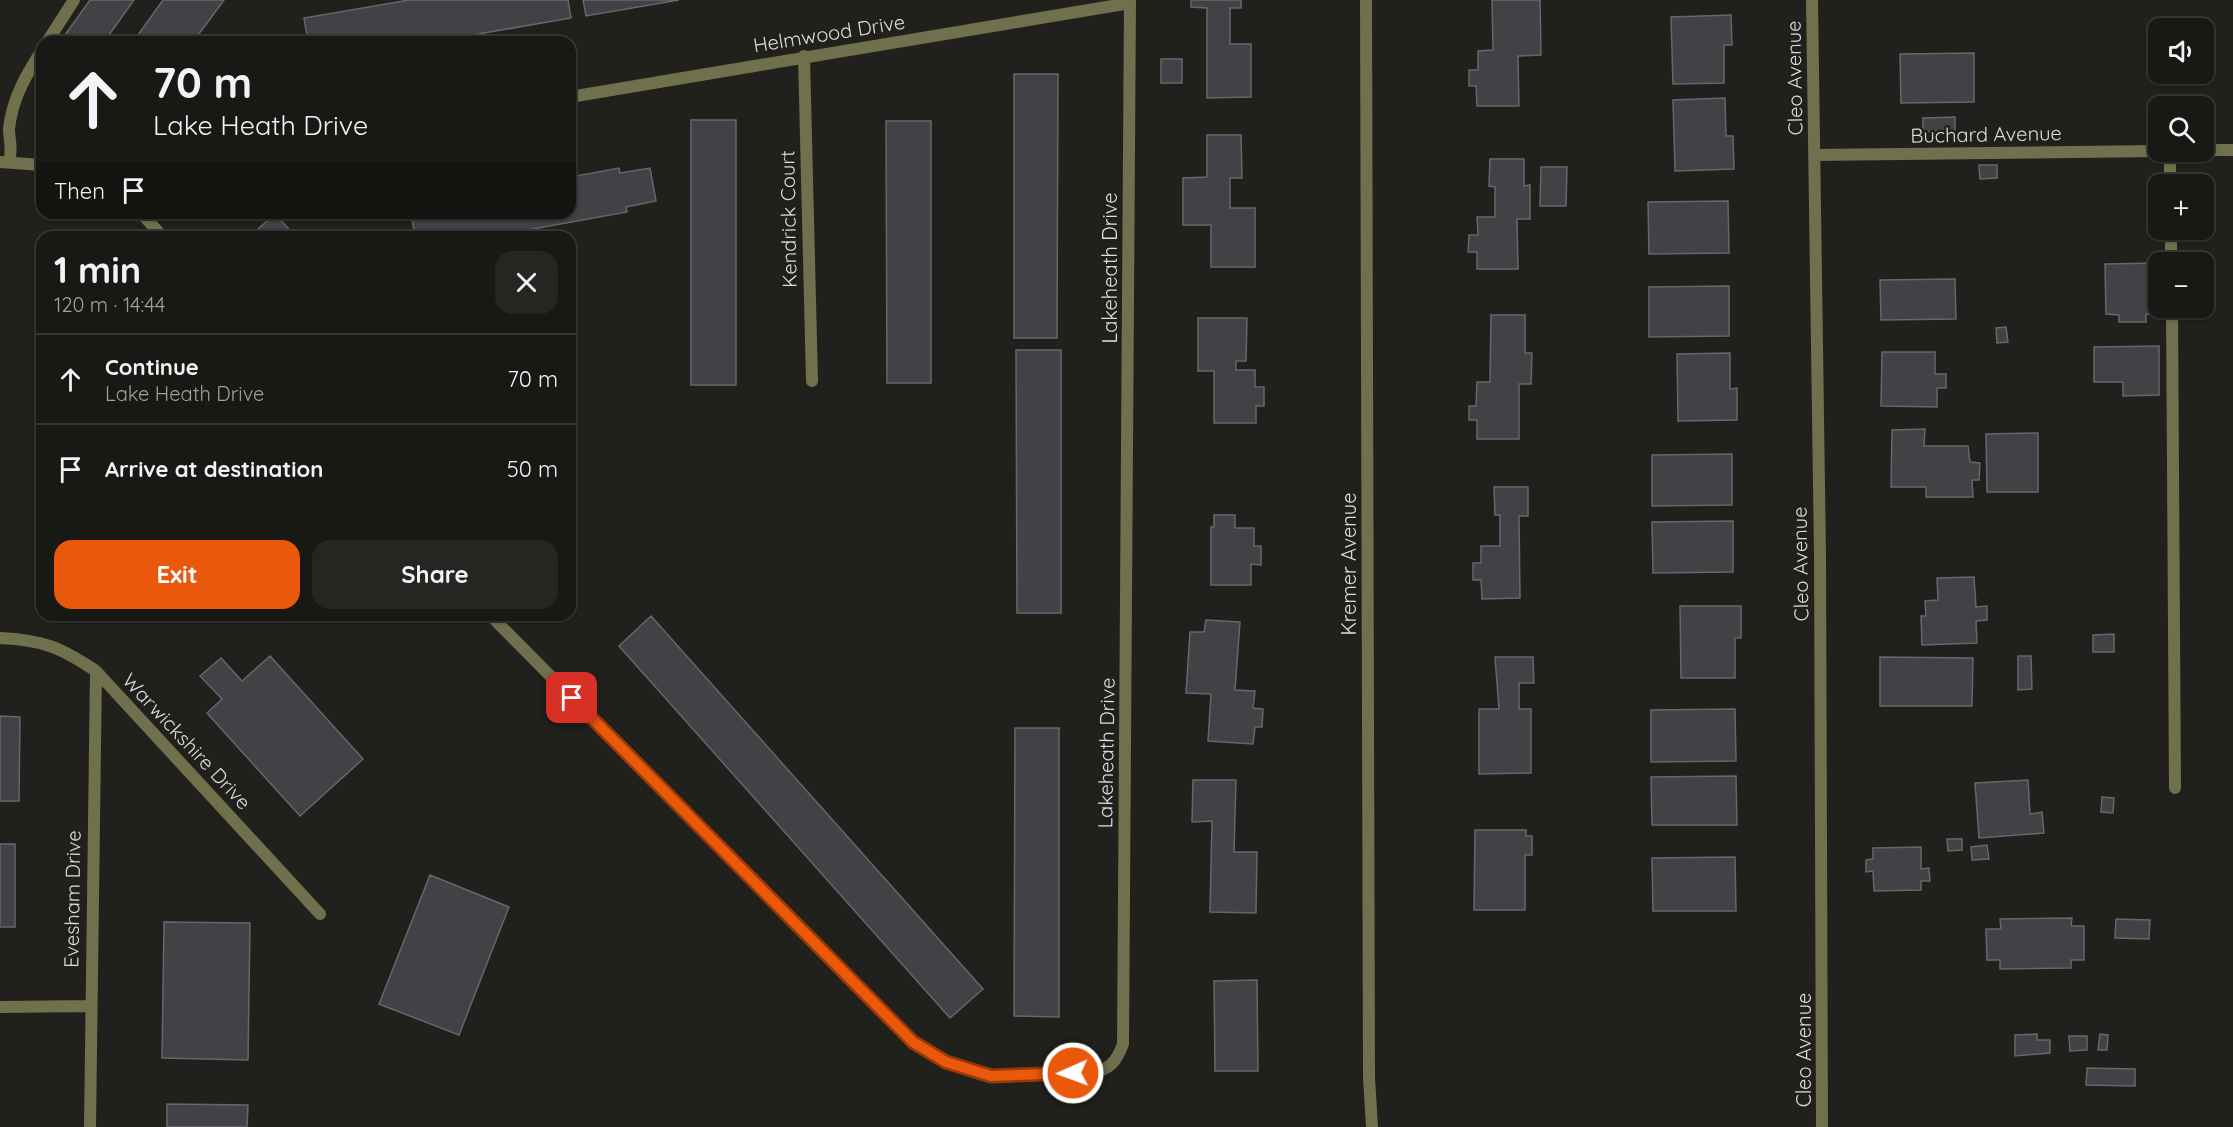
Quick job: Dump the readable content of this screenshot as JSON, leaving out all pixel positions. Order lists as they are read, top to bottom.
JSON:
{
  "streets": {
    "street": [
      "Helmwood Drive",
      "Cleo Avenue",
      "Buchard Avenue",
      "Kendrick Court",
      "Lakeheath Drive",
      "Kremer Avenue",
      "Warwickshire Drive",
      "Evesham Drive"
    ]
  },
  "crossings": [
    ["Helmwood Drive", "Kendrick Court"],
    ["Helmwood Drive", "Lakeheath Drive"],
    ["Cleo Avenue", "Buchard Avenue"],
    ["Warwickshire Drive", "Evesham Drive"]
  ],
  "page": {
    "map_buttons": ["+", "−"],
    "turn": ["70 m", "Lake Heath Drive"],
    "then": "Then",
    "heading": ["1 min", "120 m · 14:44"],
    "list": [
      {
        "name": "Continue",
        "note": "Lake Heath Drive",
        "value": "70 m"
      },
      {
        "name": "Arrive at destination",
        "value": "50 m"
      }
    ],
    "buttons": ["Exit", "Share"]
  }
}
